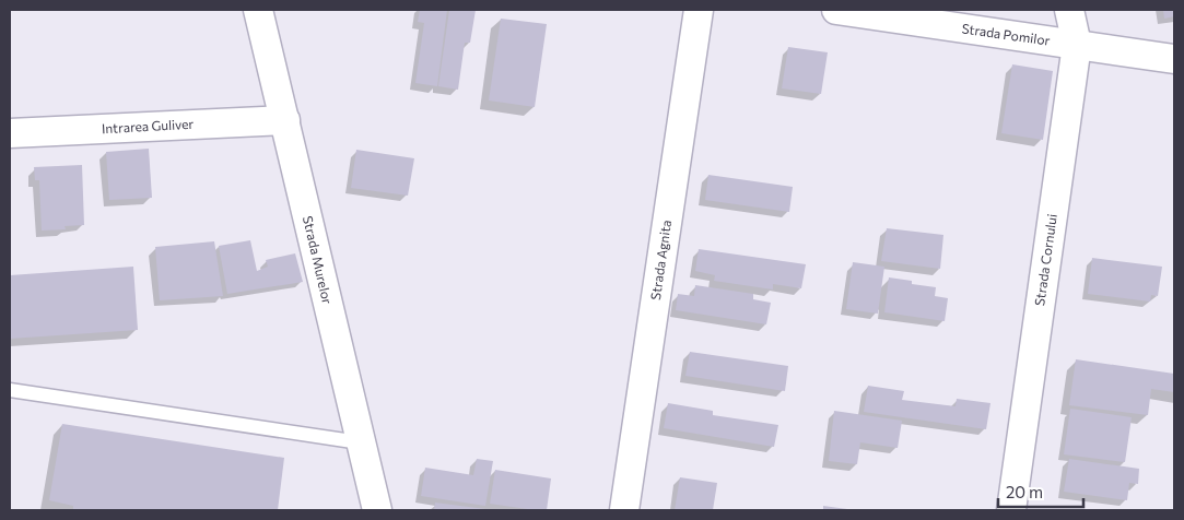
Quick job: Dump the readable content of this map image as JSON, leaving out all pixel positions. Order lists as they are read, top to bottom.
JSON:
{
  "streets": {
    "street": [
      "Strada Pomilor",
      "Intrarea Guliver",
      "Strada Murelor",
      "Strada Agnita",
      "Strada Cornului"
    ]
  },
  "crossings": [
    ["Strada Pomilor", "Strada Cornului"],
    ["Intrarea Guliver", "Strada Murelor"]
  ],
  "scale_bar": "20 m"
}
